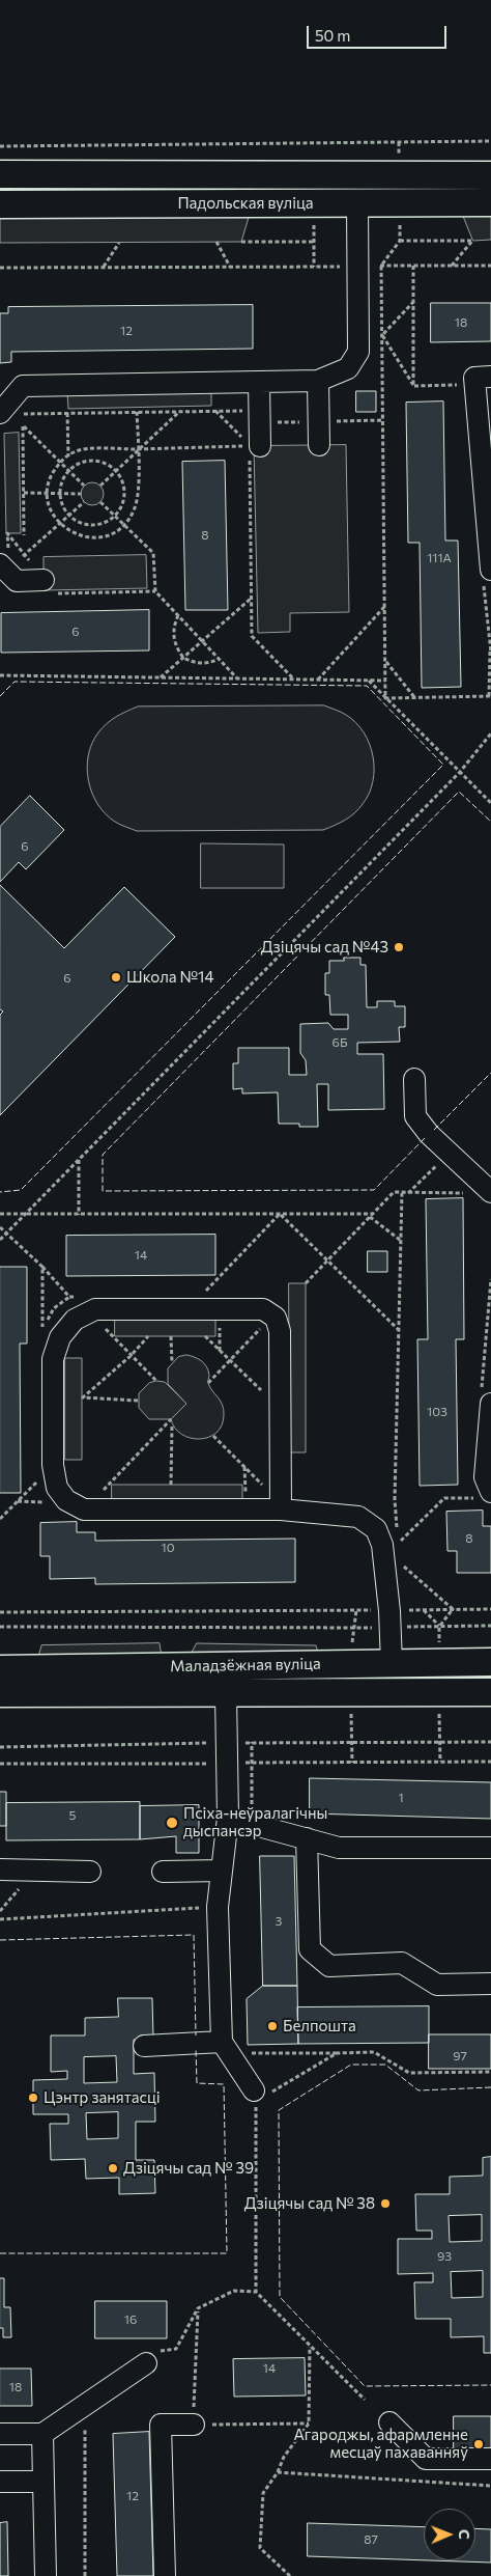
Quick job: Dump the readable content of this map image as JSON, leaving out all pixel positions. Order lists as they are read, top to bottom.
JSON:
{
  "streets": {
    "main road": ["Падольская вуліца", "Маладзёжная вуліца"]
  },
  "places": [
    "Дзіцячы сад №43",
    "Школа №14",
    "Псіха-неўралагічны дыспансэр",
    "Белпошта",
    "Цэнтр занятасці",
    "Дзіцячы сад № 39",
    "Дзіцячы сад № 38",
    "Агароджы, афармленне месцаў пахаванняў"
  ],
  "house_numbers": [
    "18",
    "12",
    "8",
    "111А",
    "6",
    "6",
    "6",
    "6Б",
    "14",
    "103",
    "8",
    "10",
    "1",
    "5",
    "3",
    "97",
    "93",
    "16",
    "14",
    "18",
    "12",
    "87"
  ],
  "scale_bar": "50 m",
  "north": "right"
}
